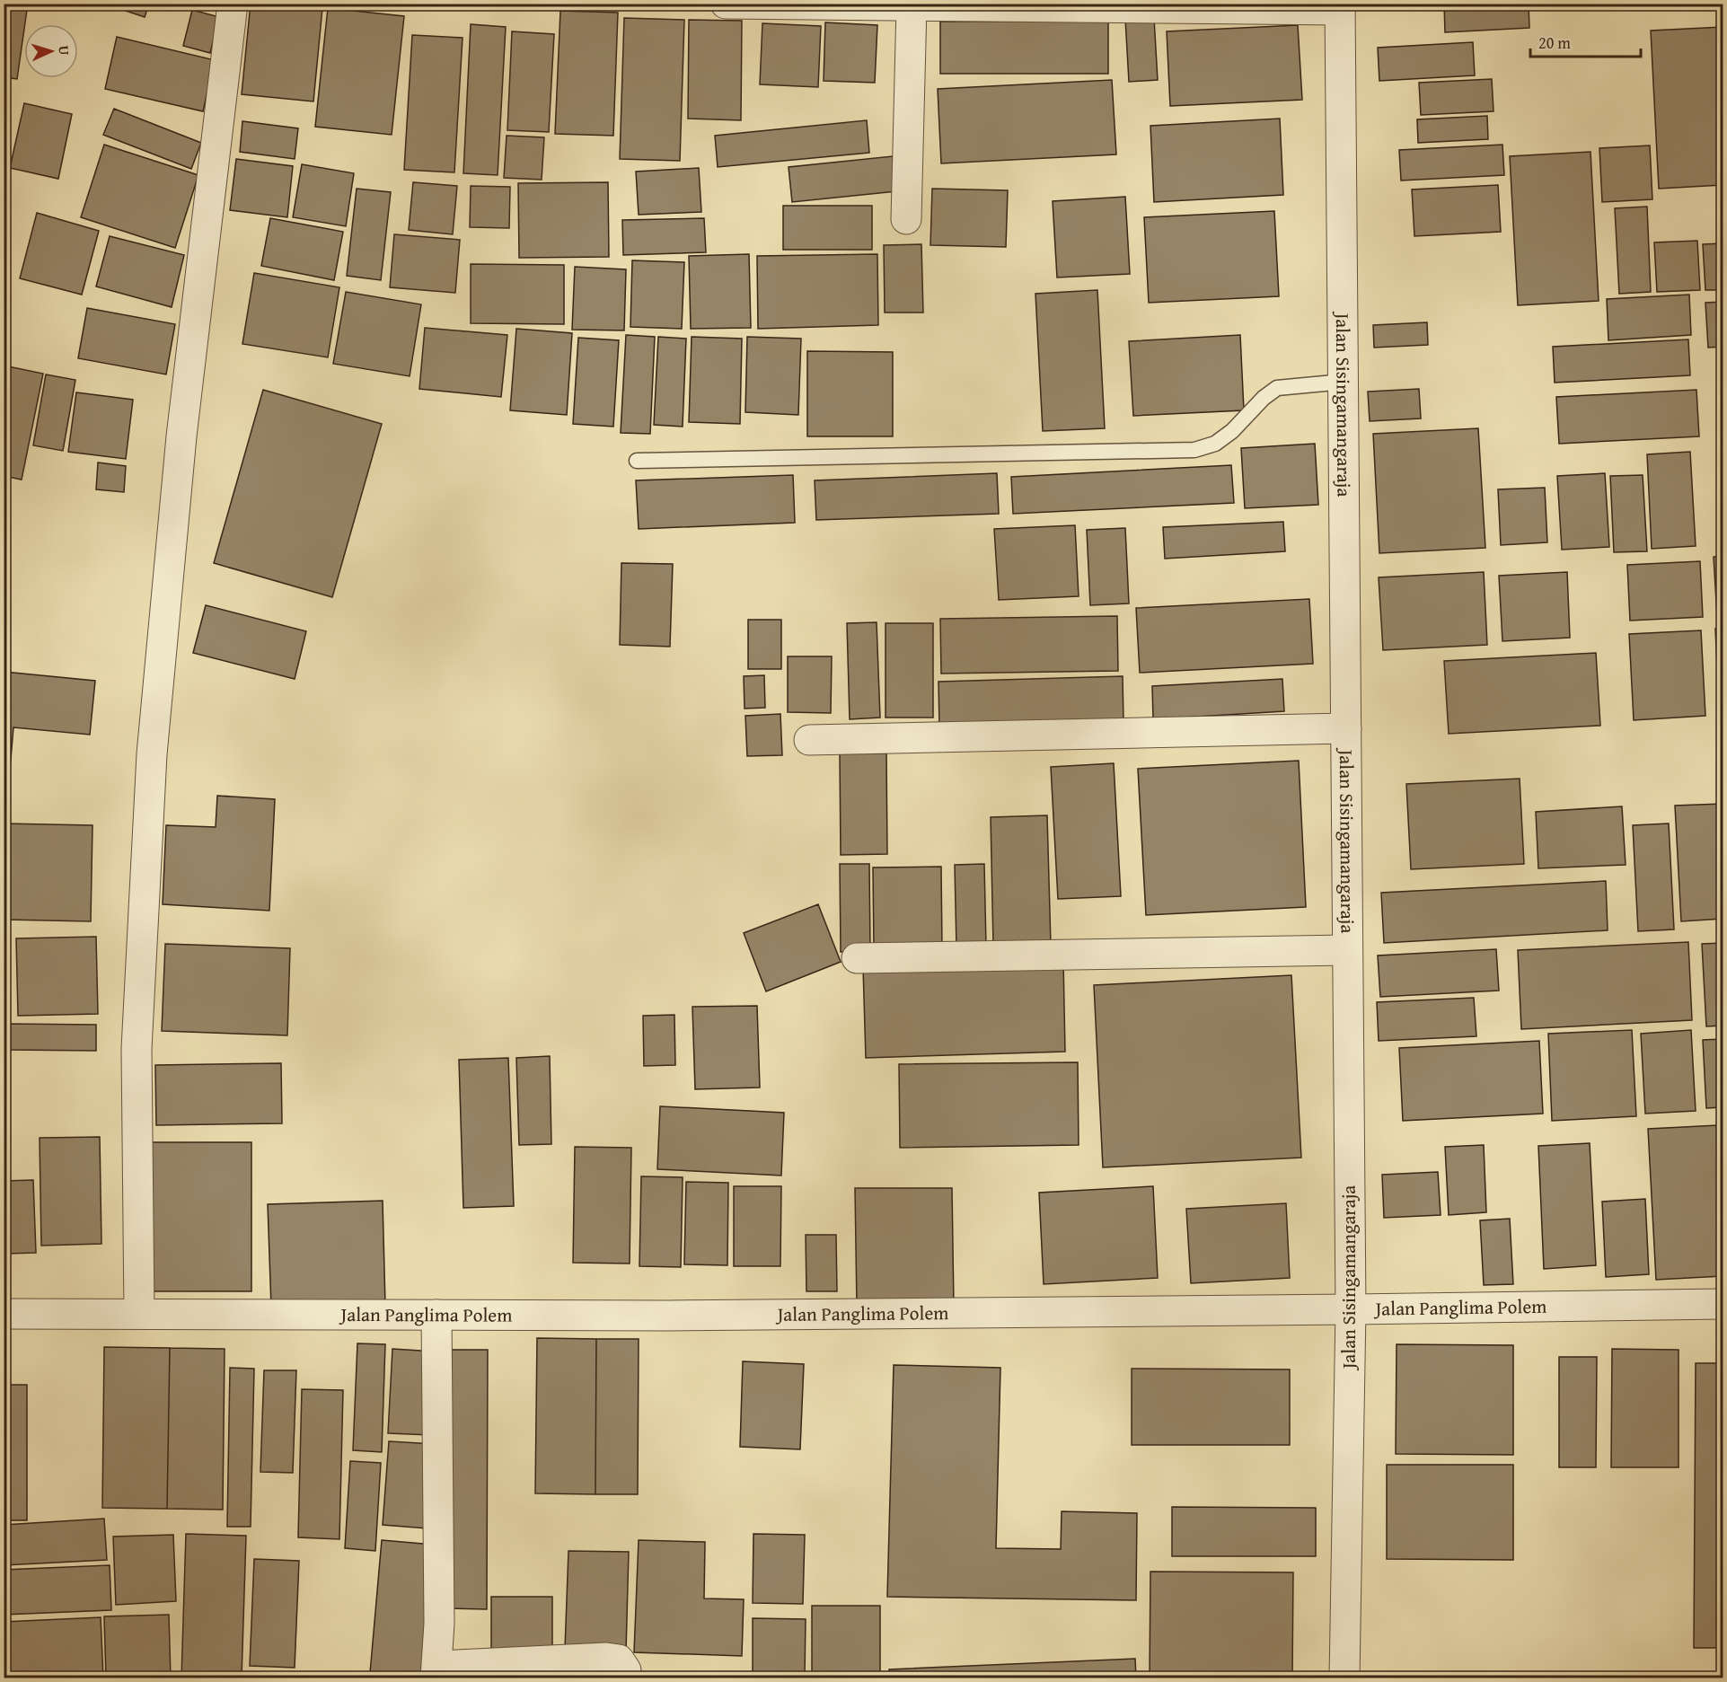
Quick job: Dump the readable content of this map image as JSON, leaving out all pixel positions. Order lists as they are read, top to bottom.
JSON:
{
  "streets": {
    "street": ["Jalan Sisingamangaraja", "Jalan Panglima Polem"]
  },
  "crossings": [
    ["Jalan Sisingamangaraja", "Jalan Panglima Polem"]
  ],
  "scale_bar": "20 m",
  "north": "right"
}
